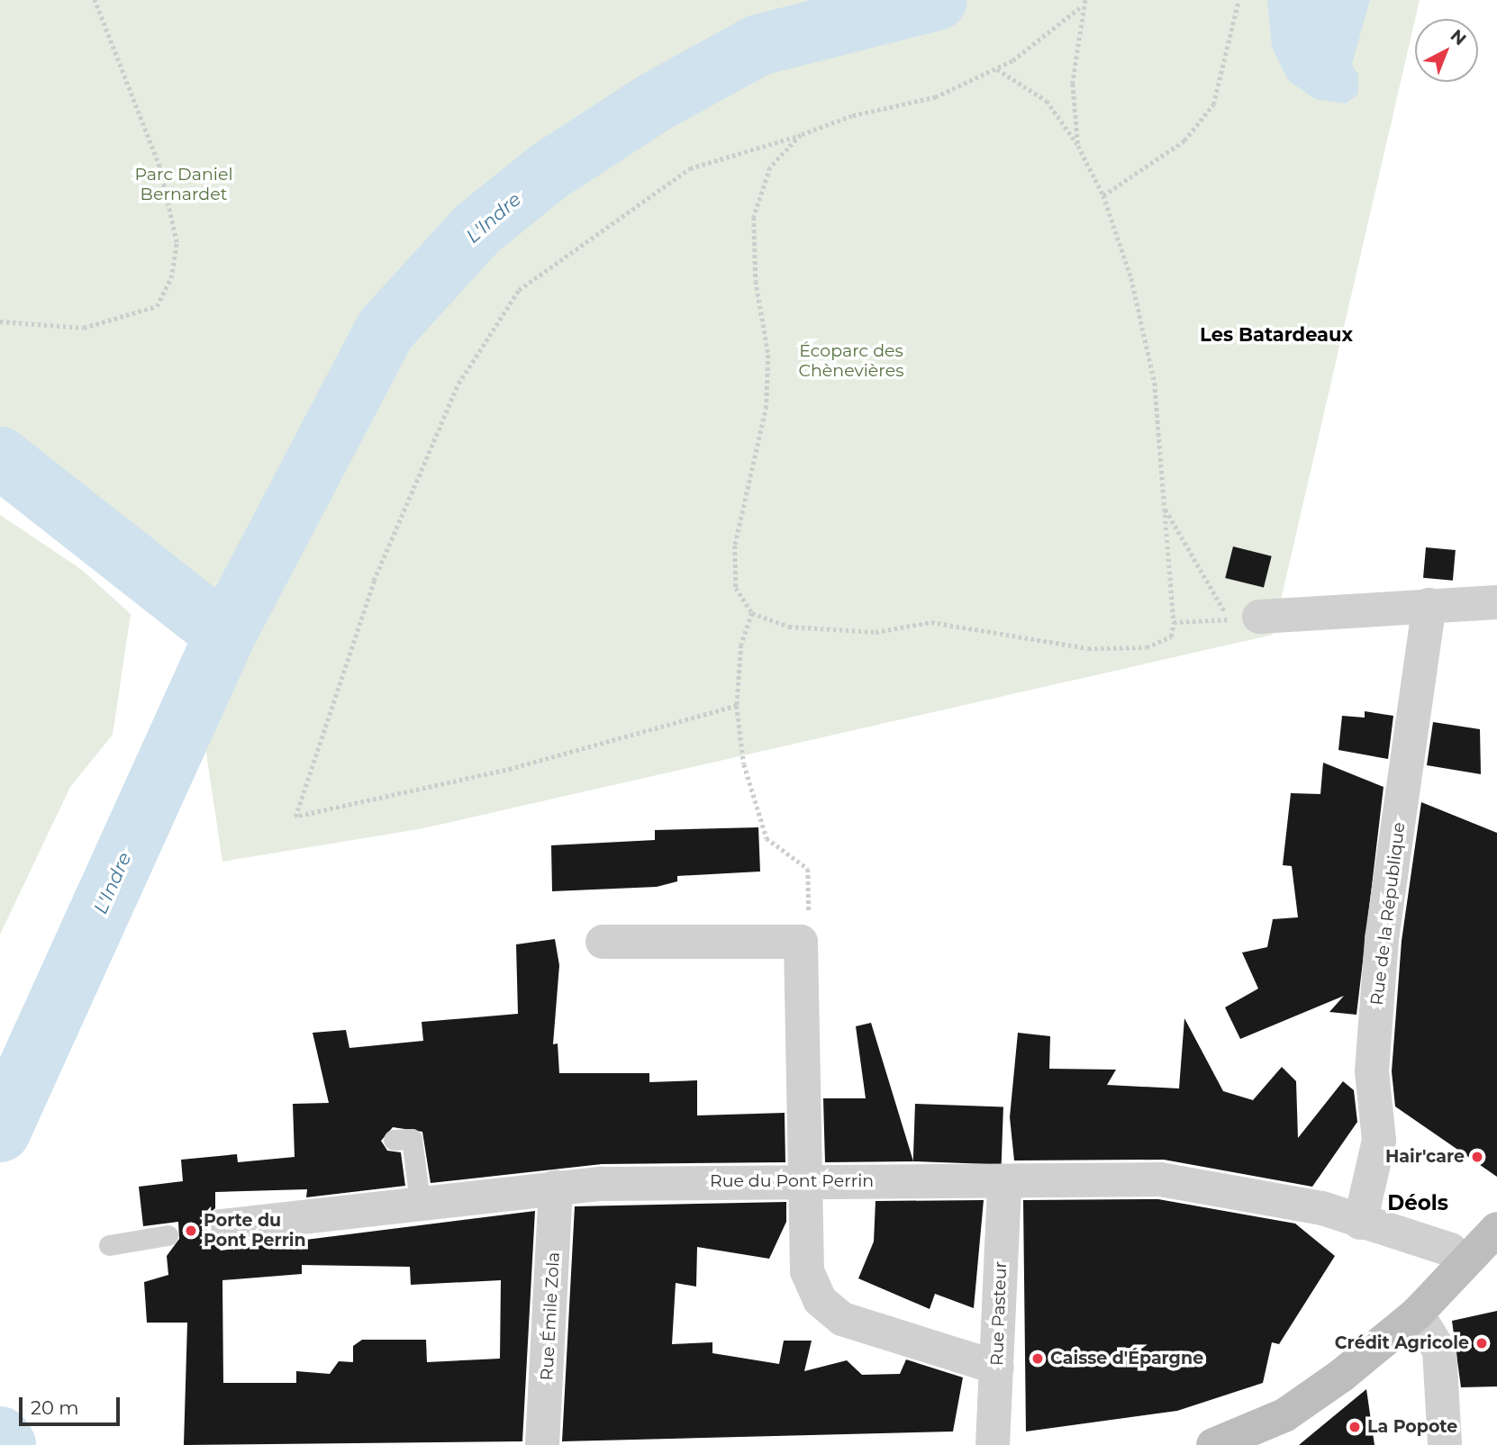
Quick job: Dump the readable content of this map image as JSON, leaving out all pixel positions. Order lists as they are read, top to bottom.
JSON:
{
  "streets": {
    "street": [
      "Rue de la République",
      "Rue du Pont Perrin",
      "Rue Pasteur",
      "Rue Émile Zola"
    ]
  },
  "crossings": [
    ["Rue de la République", "Rue du Pont Perrin"],
    ["Rue du Pont Perrin", "Rue Pasteur"],
    ["Rue du Pont Perrin", "Rue Émile Zola"]
  ],
  "districts": ["Les Batardeaux", "Déols"],
  "water": ["L'Indre"],
  "parks": ["Parc Daniel Bernardet", "Écoparc des Chènevières"],
  "places": [
    "Hair'care",
    "Porte du Pont Perrin",
    "Crédit Agricole",
    "Caisse d'Épargne",
    "La Popote"
  ],
  "scale_bar": "20 m",
  "north": "top right"
}
